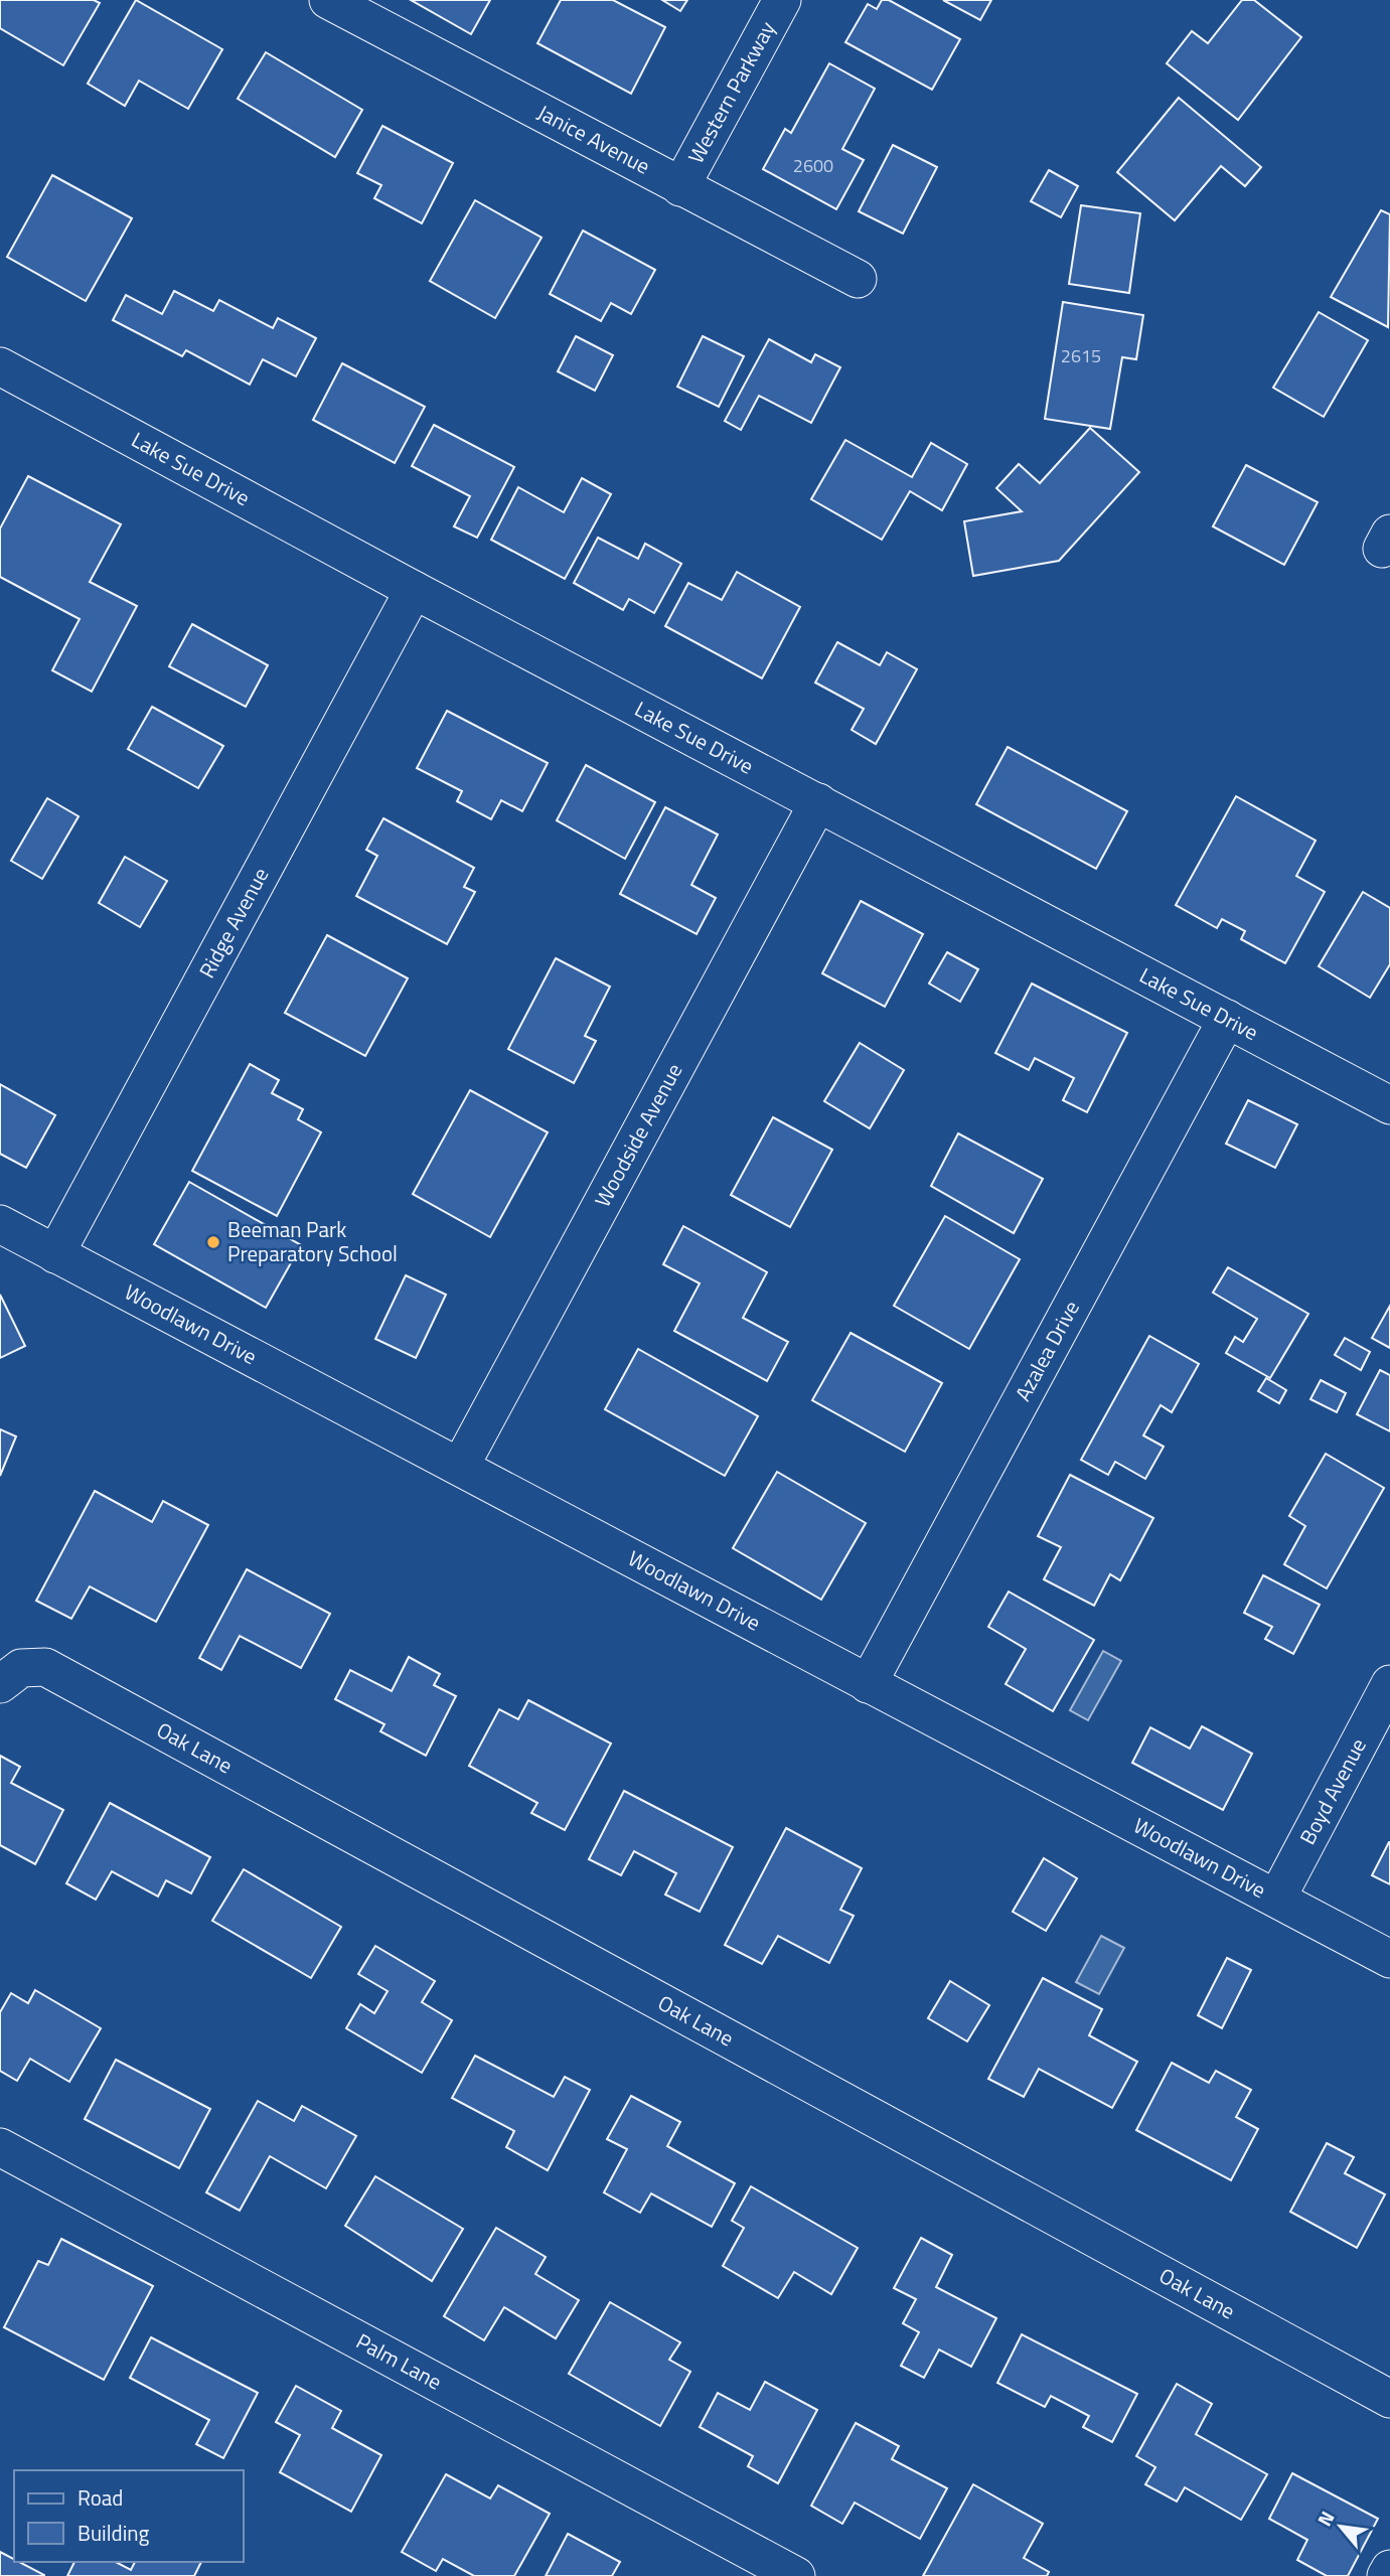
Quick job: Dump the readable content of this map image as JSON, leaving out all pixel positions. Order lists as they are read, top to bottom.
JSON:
{
  "streets": {
    "street": [
      "Western Parkway",
      "Janice Avenue",
      "Lake Sue Drive",
      "Ridge Avenue",
      "Woodside Avenue",
      "Woodlawn Drive",
      "Azalea Drive",
      "Oak Lane",
      "Boyd Avenue",
      "Palm Lane"
    ]
  },
  "crossings": [
    ["Western Parkway", "Janice Avenue"],
    ["Lake Sue Drive", "Ridge Avenue"],
    ["Lake Sue Drive", "Woodside Avenue"],
    ["Lake Sue Drive", "Azalea Drive"],
    ["Ridge Avenue", "Woodlawn Drive"],
    ["Woodside Avenue", "Woodlawn Drive"],
    ["Woodlawn Drive", "Azalea Drive"],
    ["Woodlawn Drive", "Boyd Avenue"]
  ],
  "places": ["Beeman Park Preparatory School"],
  "house_numbers": ["2600", "2615"],
  "legend": ["Road", "Building"],
  "north": "top left"
}
